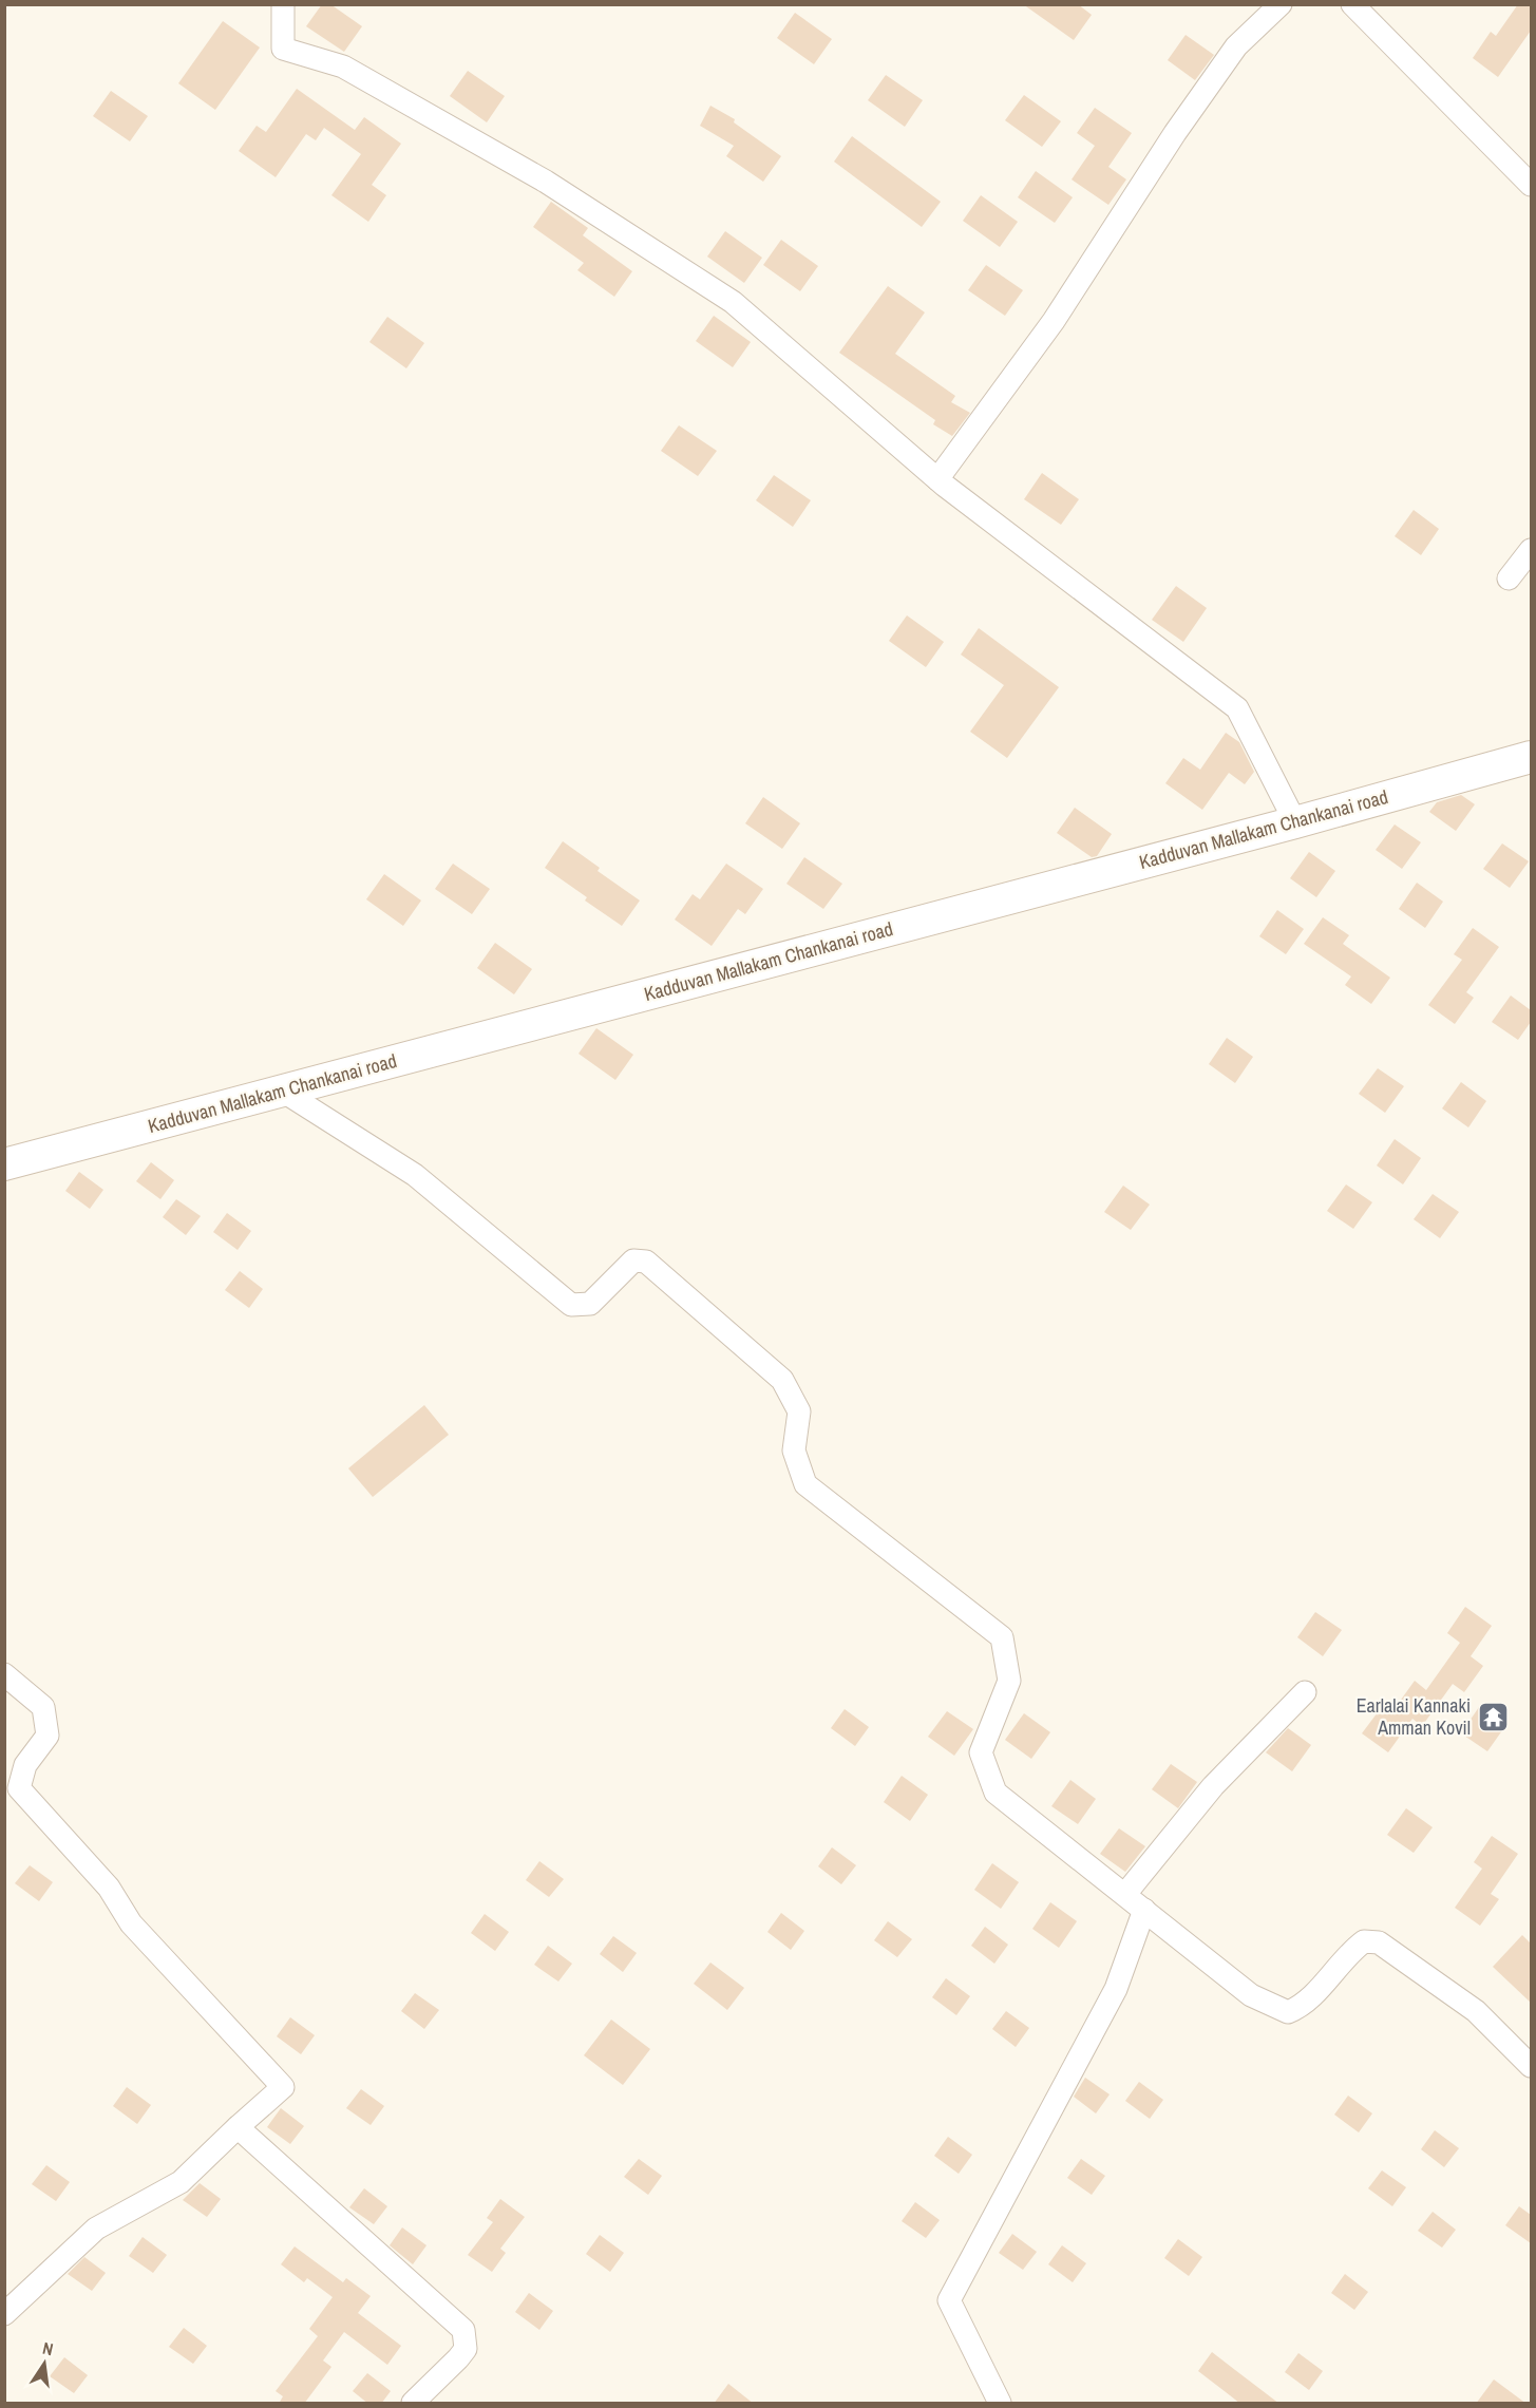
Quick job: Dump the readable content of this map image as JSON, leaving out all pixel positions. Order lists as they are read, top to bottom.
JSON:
{
  "streets": {
    "main road": ["Kadduvan Mallakam Chankanai road"]
  },
  "places": {
    "temple": ["Earlalai Kannaki Amman Kovil"]
  },
  "north": "top"
}
